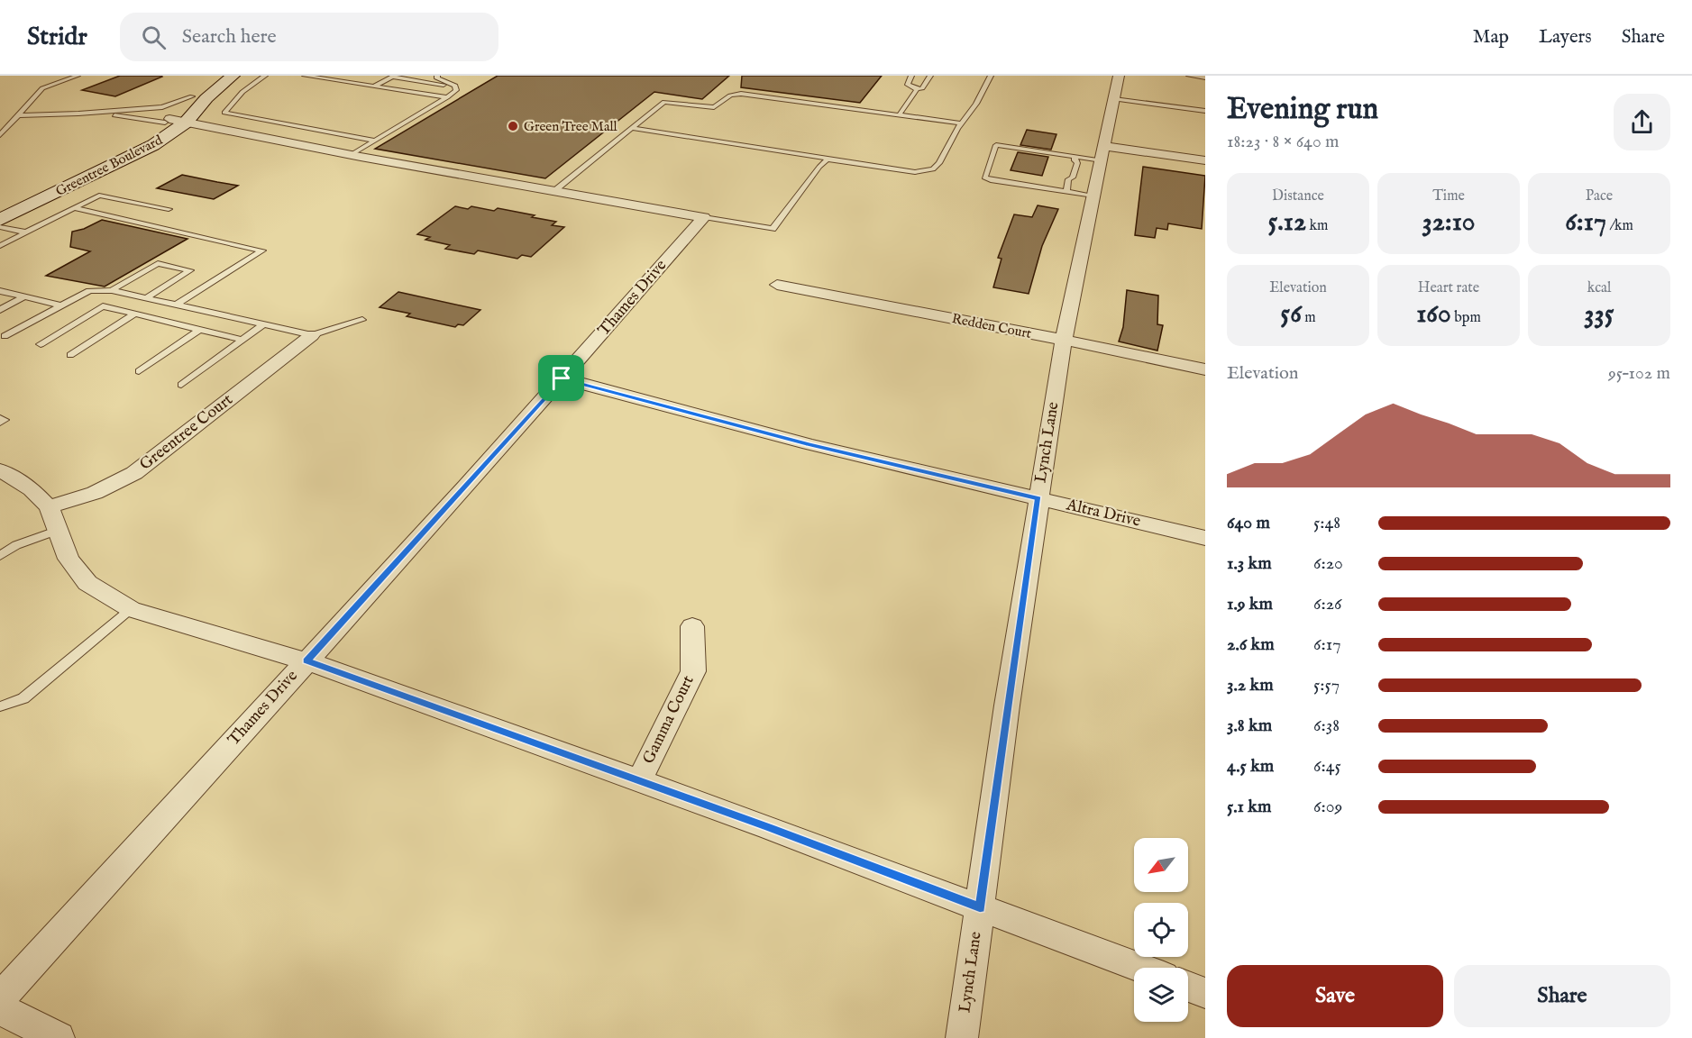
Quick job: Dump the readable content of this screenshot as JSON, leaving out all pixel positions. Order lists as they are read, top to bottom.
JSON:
{
  "streets": {
    "main road": ["Greentree Boulevard"],
    "street": [
      "Thames Drive",
      "Redden Court",
      "Greentree Court",
      "Lynch Lane",
      "Altra Drive",
      "Gamma Court"
    ]
  },
  "crossings": [
    ["Thames Drive", "Altra Drive"],
    ["Redden Court", "Lynch Lane"],
    ["Lynch Lane", "Altra Drive"]
  ],
  "places": ["Green Tree Mall"],
  "north": "bottom left",
  "page": {
    "header": "Stridr",
    "search": "Search here",
    "nav": ["Map", "Layers", "Share"],
    "heading": ["Evening run", "18:23 · 8 × 640 m"],
    "stats": [
      ["Distance", "5.12 km"],
      ["Time", "32:10"],
      ["Pace", "6:17 /km"],
      ["Elevation", "56 m"],
      ["Heart rate", "160 bpm"],
      ["kcal", "335"]
    ],
    "chart": ["Elevation", "95–102 m"],
    "list": [
      {
        "name": "640 m",
        "note": "5:48"
      },
      {
        "name": "1.3 km",
        "note": "6:20"
      },
      {
        "name": "1.9 km",
        "note": "6:26"
      },
      {
        "name": "2.6 km",
        "note": "6:17"
      },
      {
        "name": "3.2 km",
        "note": "5:57"
      },
      {
        "name": "3.8 km",
        "note": "6:38"
      },
      {
        "name": "4.5 km",
        "note": "6:45"
      },
      {
        "name": "5.1 km",
        "note": "6:09"
      }
    ],
    "buttons": ["Save", "Share"]
  }
}
